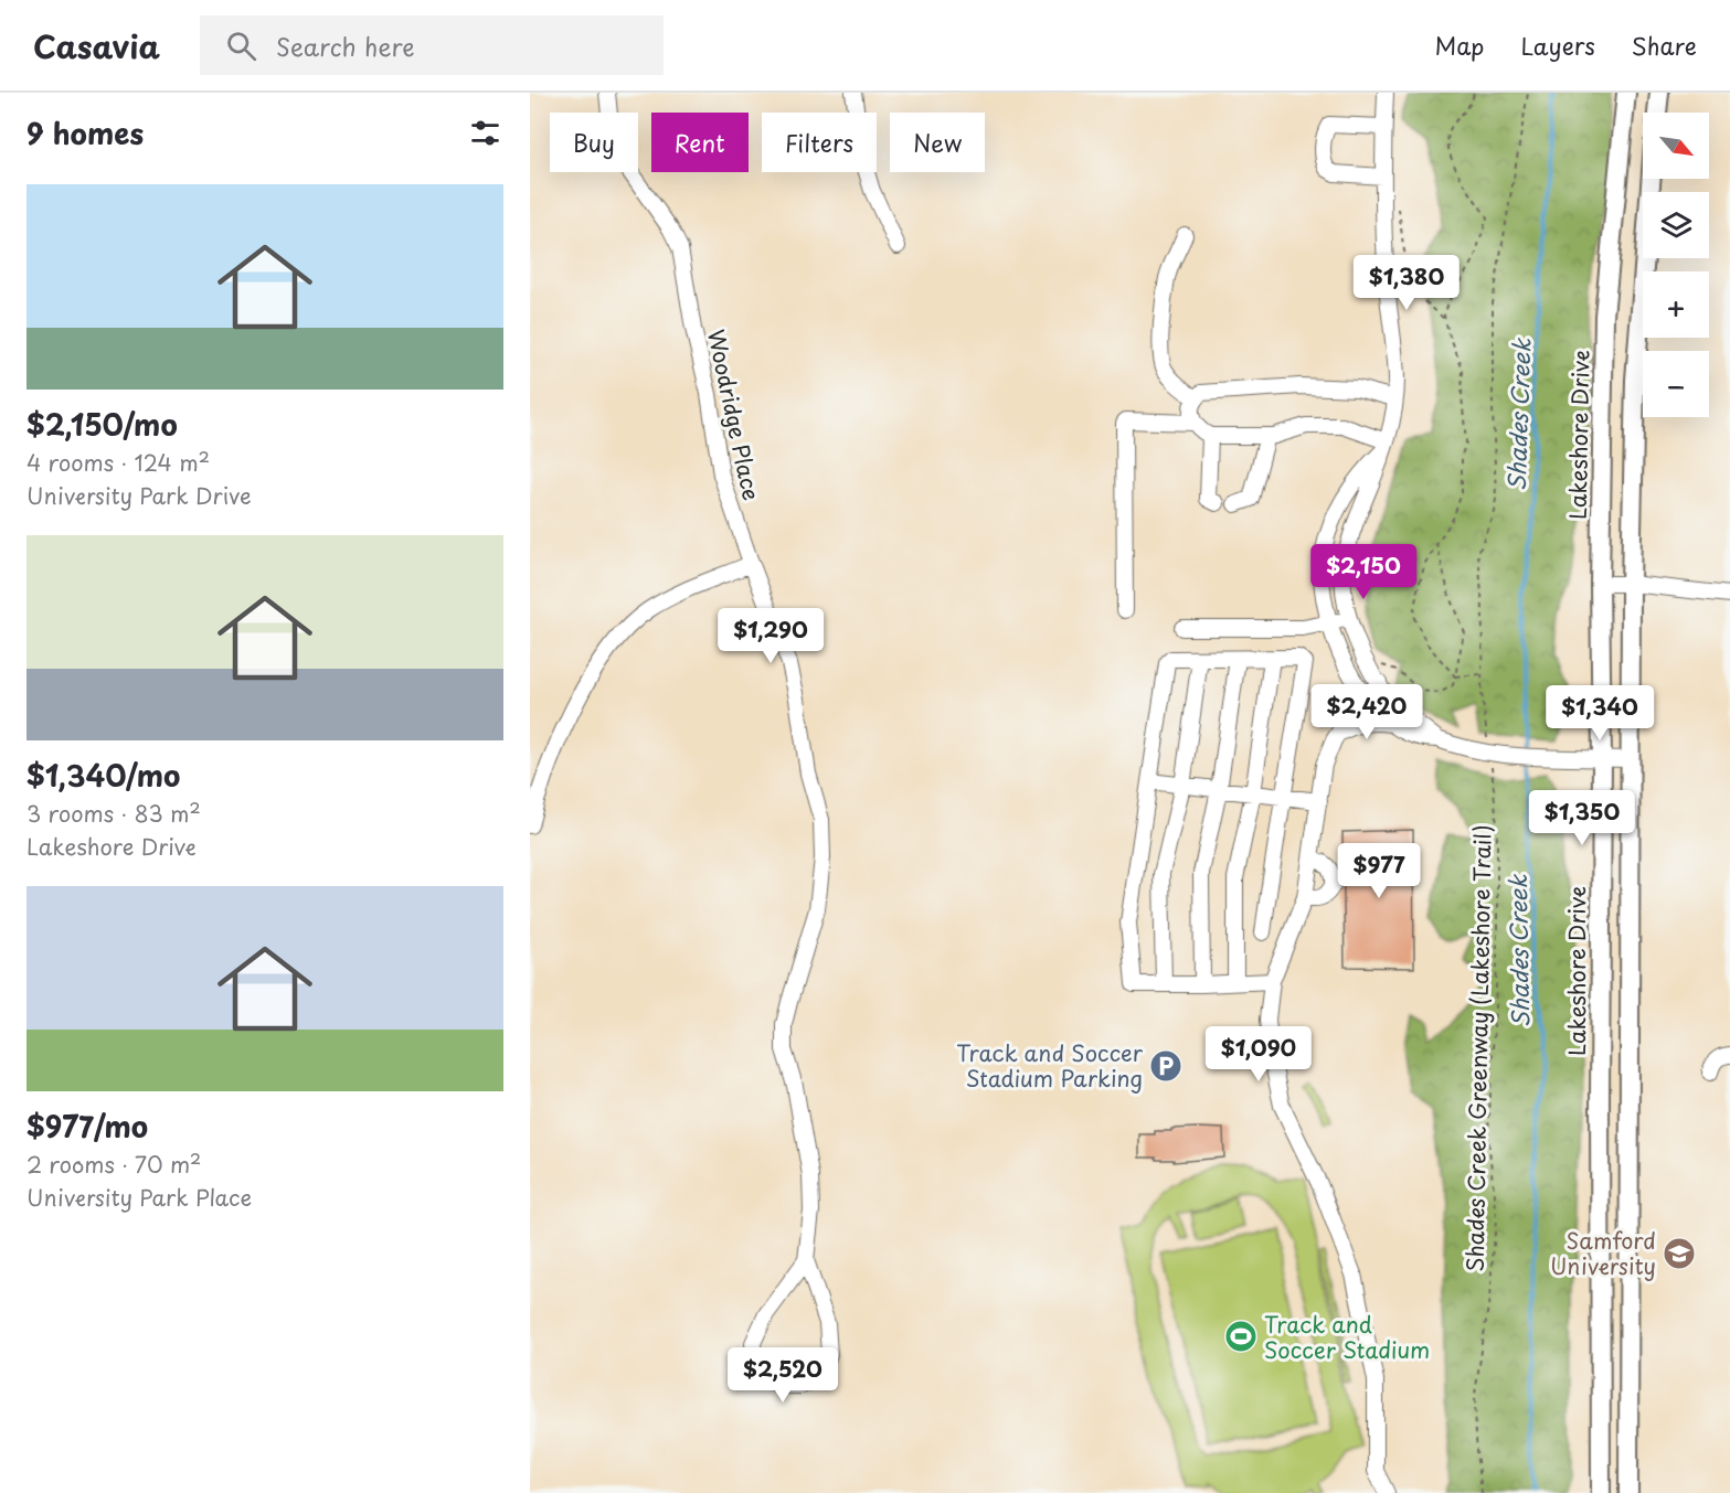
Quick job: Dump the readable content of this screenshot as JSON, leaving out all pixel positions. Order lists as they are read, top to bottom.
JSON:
{
  "streets": {
    "main road": ["Lakeshore Drive"],
    "street": ["Woodridge Place"],
    "path": ["Shades Creek Greenway (Lakeshore Trail)"]
  },
  "water": ["Shades Creek"],
  "places": {
    "parking": ["Track and Soccer Stadium Parking"],
    "school or university": ["Samford University"],
    "sports": ["Track and Soccer Stadium"]
  },
  "north": "bottom right",
  "page": {
    "header": "Casavia",
    "search": "Search here",
    "nav": ["Map", "Layers", "Share"],
    "heading": "9 homes",
    "map_buttons": ["+", "−"],
    "chip": [
      "Buy",
      "Rent",
      "Filters",
      "New"
    ],
    "list": [
      {
        "name": "$2,150/mo",
        "note": "4 rooms · 124 m² · University Park Drive"
      },
      {
        "name": "$1,340/mo",
        "note": "3 rooms · 83 m² · Lakeshore Drive"
      },
      {
        "name": "$977/mo",
        "note": "2 rooms · 70 m² · University Park Place"
      }
    ],
    "price": [
      "$1,380",
      "$2,150",
      "$1,290",
      "$2,420",
      "$1,340",
      "$1,350",
      "$977",
      "$1,090",
      "$2,520"
    ]
  }
}
